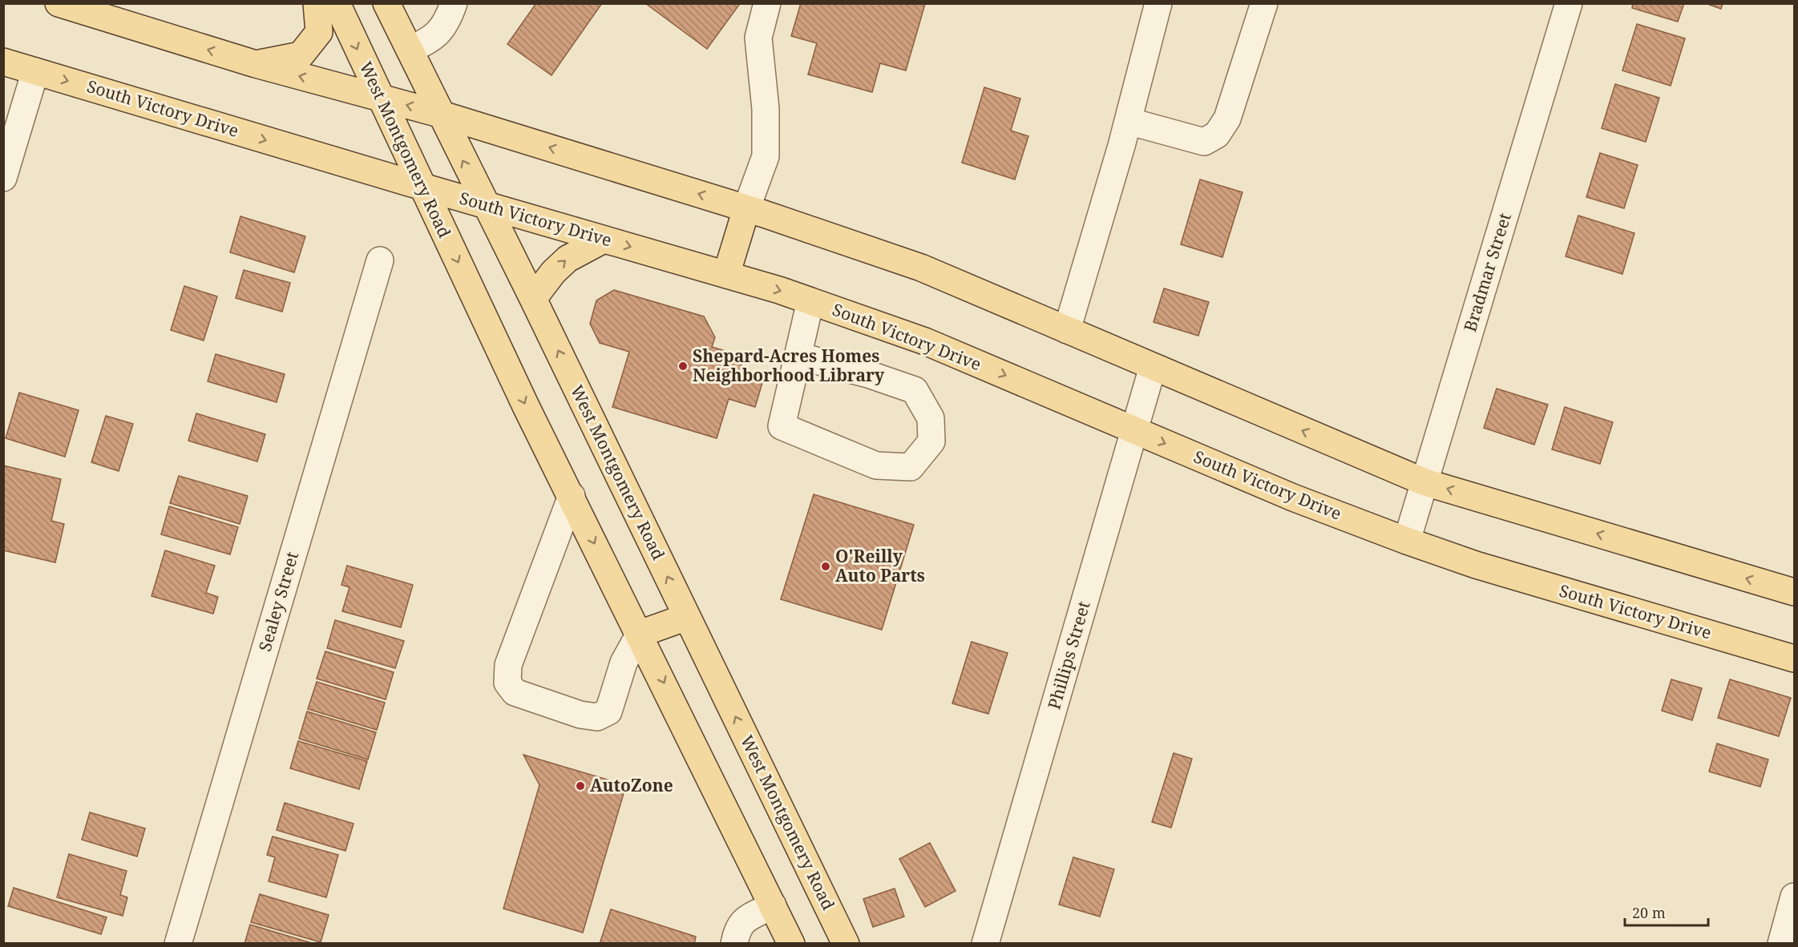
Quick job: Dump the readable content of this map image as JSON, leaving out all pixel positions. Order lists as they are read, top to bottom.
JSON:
{
  "streets": {
    "main road": ["South Victory Drive", "West Montgomery Road"],
    "street": ["Bradmar Street", "Sealey Street", "Phillips Street"]
  },
  "crossings": [
    ["South Victory Drive", "West Montgomery Road"],
    ["South Victory Drive", "Bradmar Street"],
    ["South Victory Drive", "Phillips Street"]
  ],
  "places": ["Shepard-Acres Homes Neighborhood Library", "O'Reilly Auto Parts", "AutoZone"],
  "scale_bar": "20 m"
}
